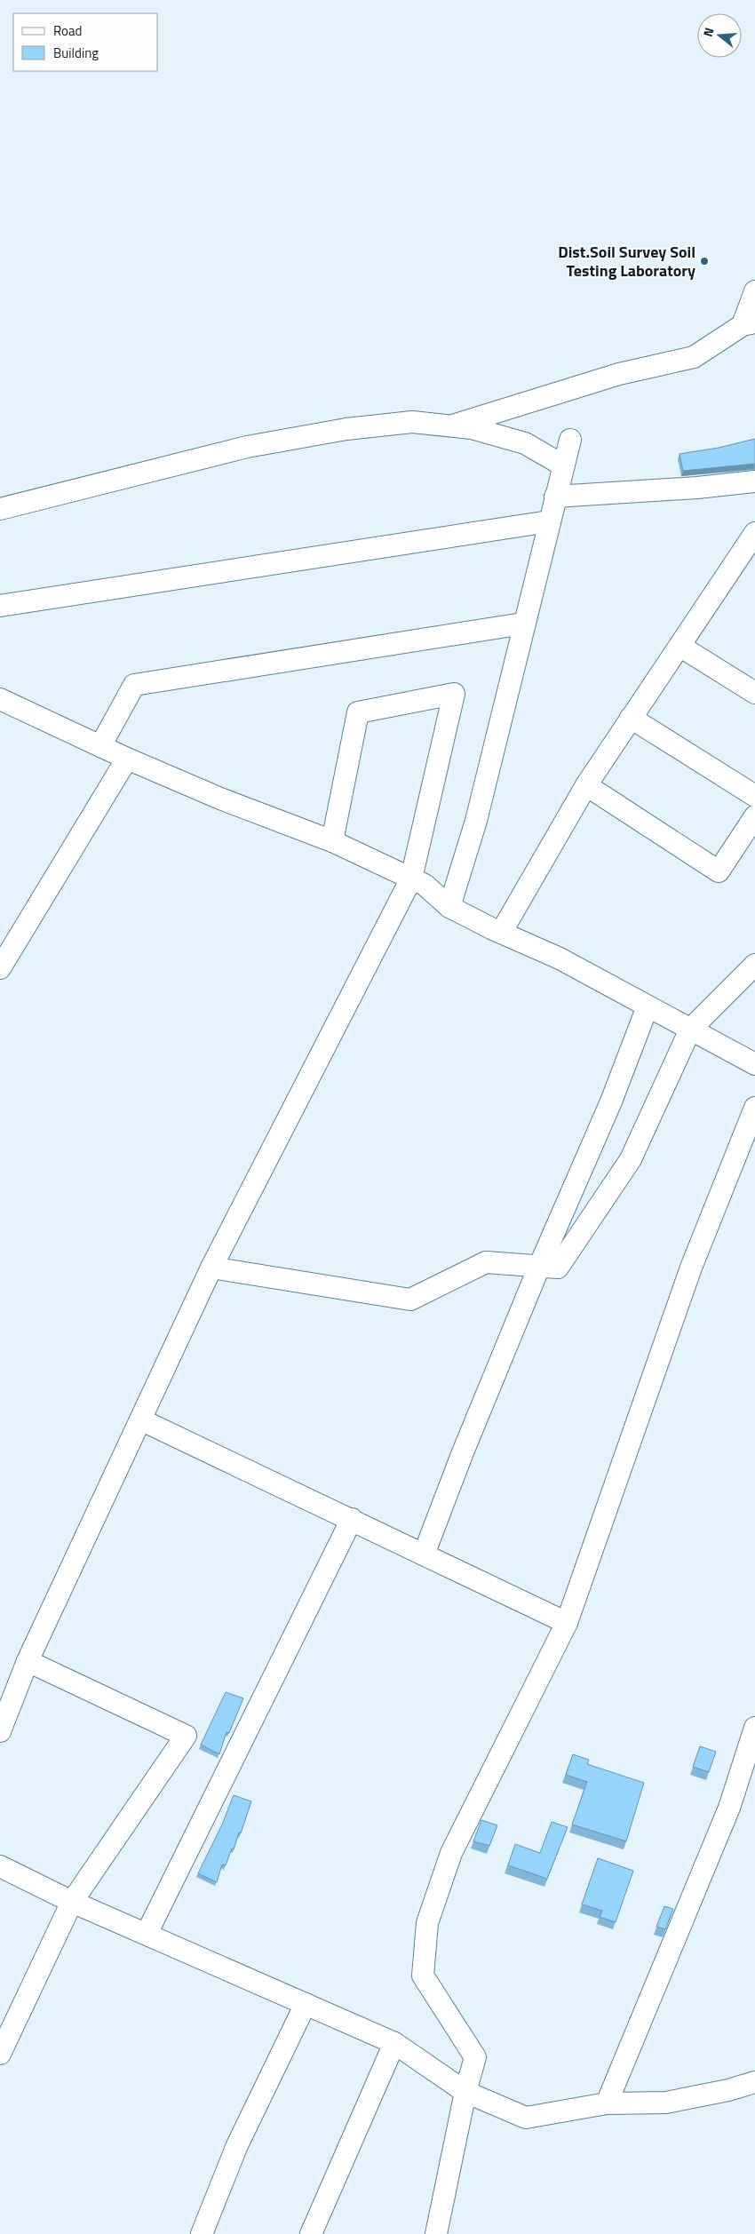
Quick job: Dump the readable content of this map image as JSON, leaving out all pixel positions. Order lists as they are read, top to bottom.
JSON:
{
  "places": ["Dist.Soil Survey Soil Testing Laboratory"],
  "legend": ["Road", "Building"],
  "north": "left"
}
